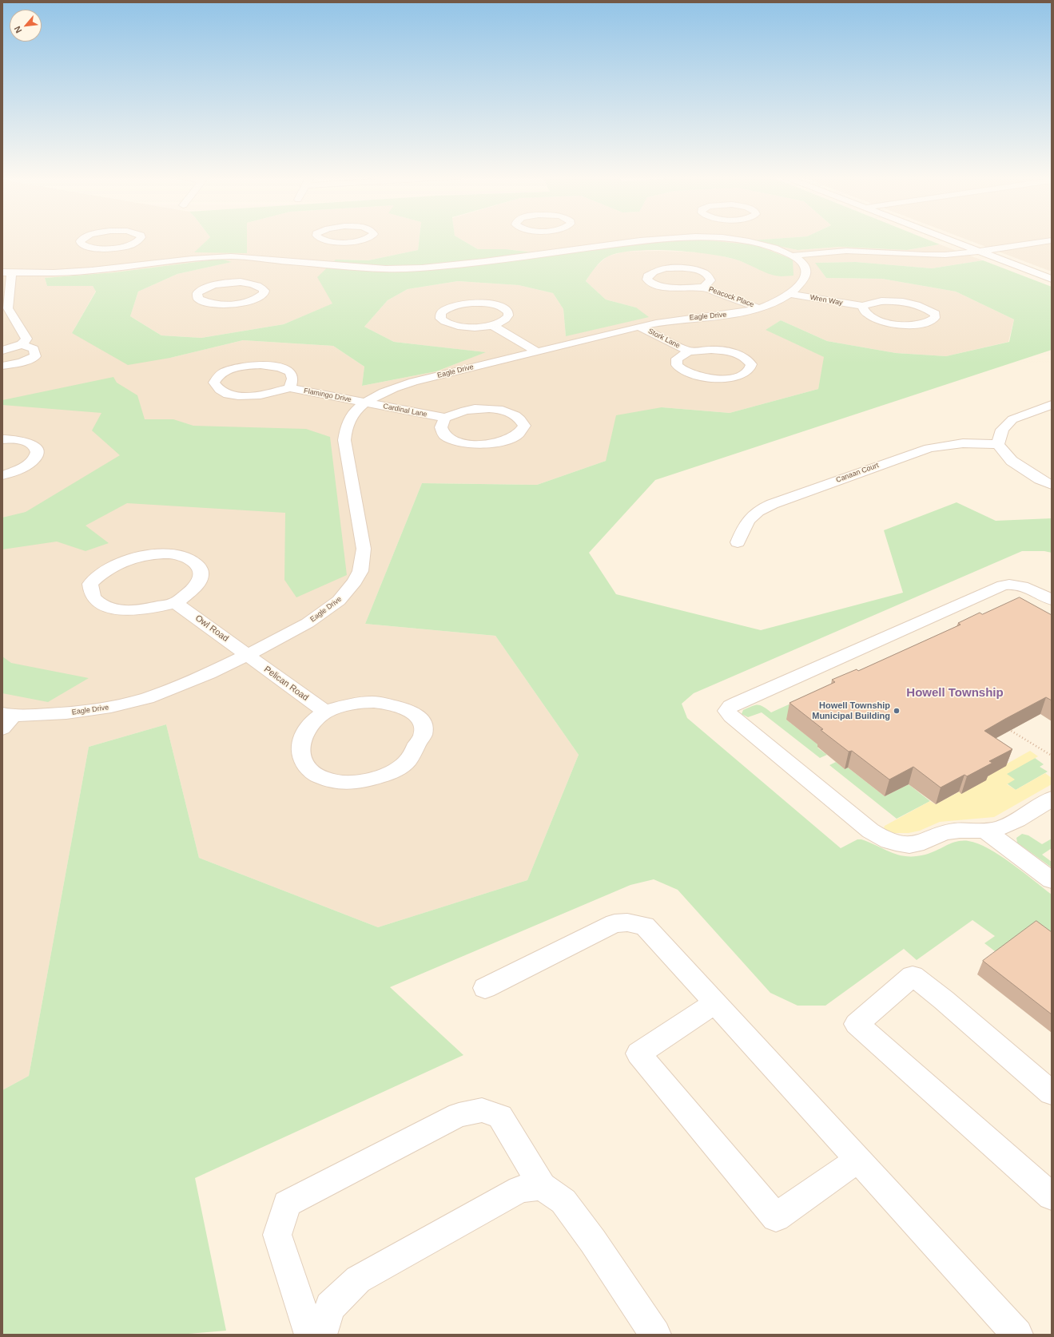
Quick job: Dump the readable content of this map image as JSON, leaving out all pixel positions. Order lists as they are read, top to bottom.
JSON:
{
  "streets": {
    "street": [
      "Peacock Place",
      "Wren Way",
      "Eagle Drive",
      "Stork Lane",
      "Flamingo Drive",
      "Cardinal Lane",
      "Canaan Court",
      "Owl Road",
      "Pelican Road"
    ]
  },
  "crossings": [
    ["Peacock Place", "Eagle Drive"],
    ["Wren Way", "Eagle Drive"],
    ["Eagle Drive", "Stork Lane"],
    ["Eagle Drive", "Flamingo Drive"],
    ["Eagle Drive", "Cardinal Lane"],
    ["Eagle Drive", "Owl Road"],
    ["Eagle Drive", "Pelican Road"],
    ["Flamingo Drive", "Cardinal Lane"],
    ["Owl Road", "Pelican Road"]
  ],
  "districts": ["Howell Township"],
  "places": ["Howell Township Municipal Building"],
  "north": "bottom left"
}
